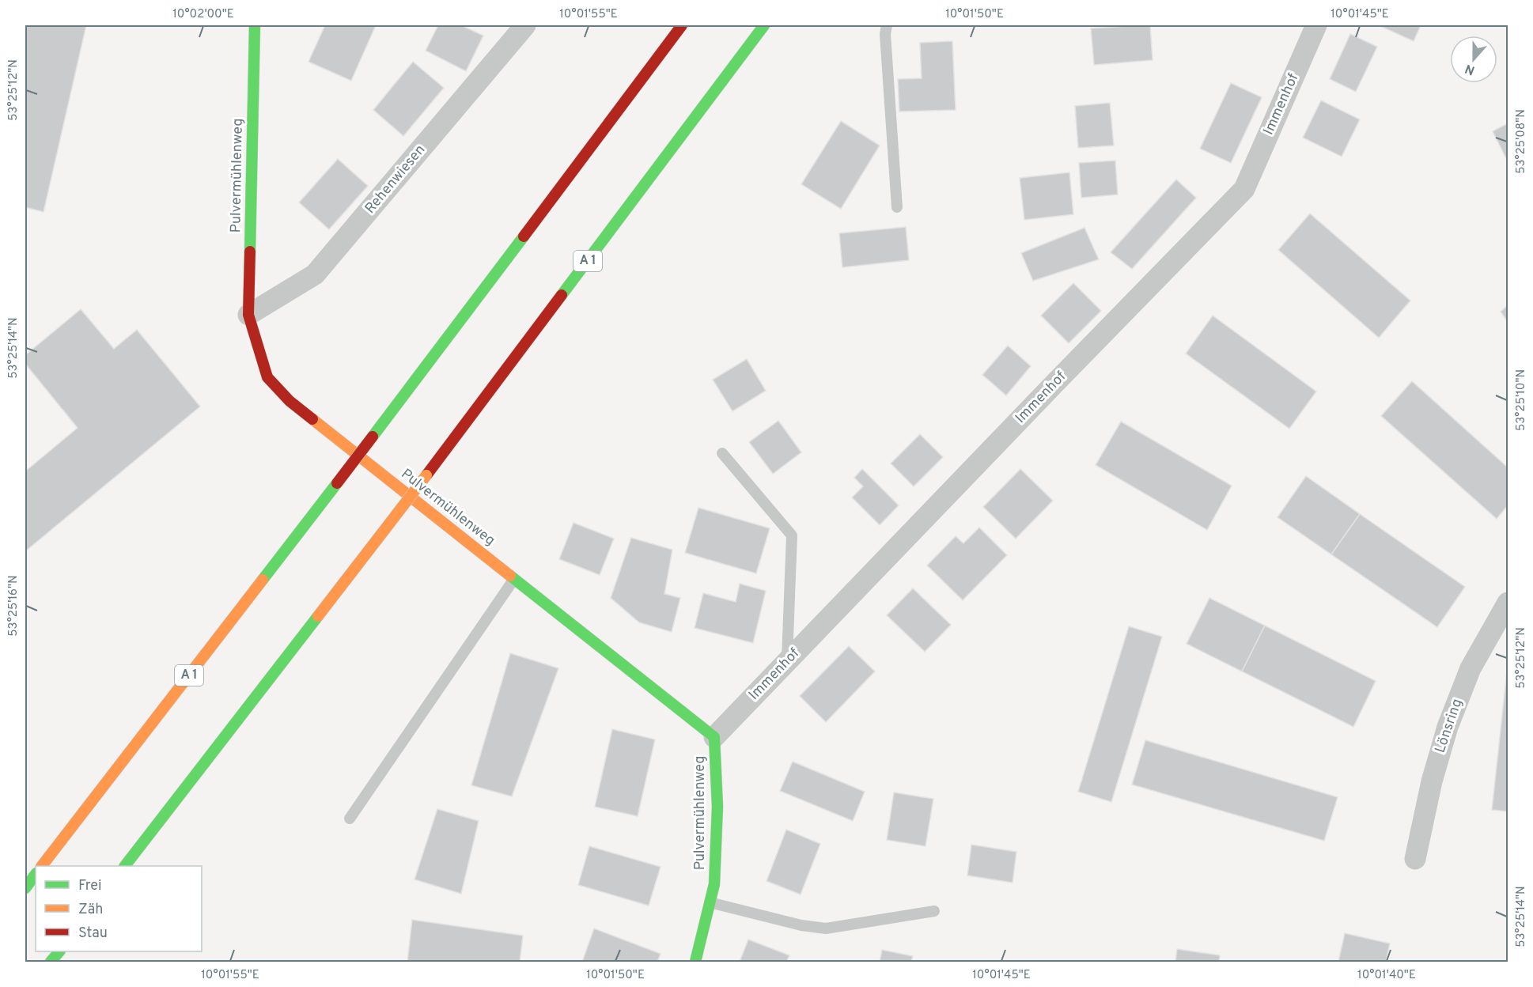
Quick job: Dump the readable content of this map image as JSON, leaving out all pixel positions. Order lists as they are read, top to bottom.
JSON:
{
  "streets": {
    "main road": ["Pulvermühlenweg", "A 1"],
    "street": ["Immenhof", "Rehenwiesen", "Lönsring"]
  },
  "crossings": [
    ["Immenhof", "Pulvermühlenweg"],
    ["Pulvermühlenweg", "Rehenwiesen"]
  ],
  "legend": ["Frei", "Zäh", "Stau"],
  "north": "bottom",
  "coordinates": [
    "10°02'00\"E",
    "10°01'55\"E",
    "10°01'50\"E",
    "10°01'45\"E",
    "53°25'12\"N",
    "53°25'08\"N",
    "53°25'14\"N",
    "53°25'10\"N",
    "53°25'16\"N",
    "10°01'40\"E"
  ]
}
